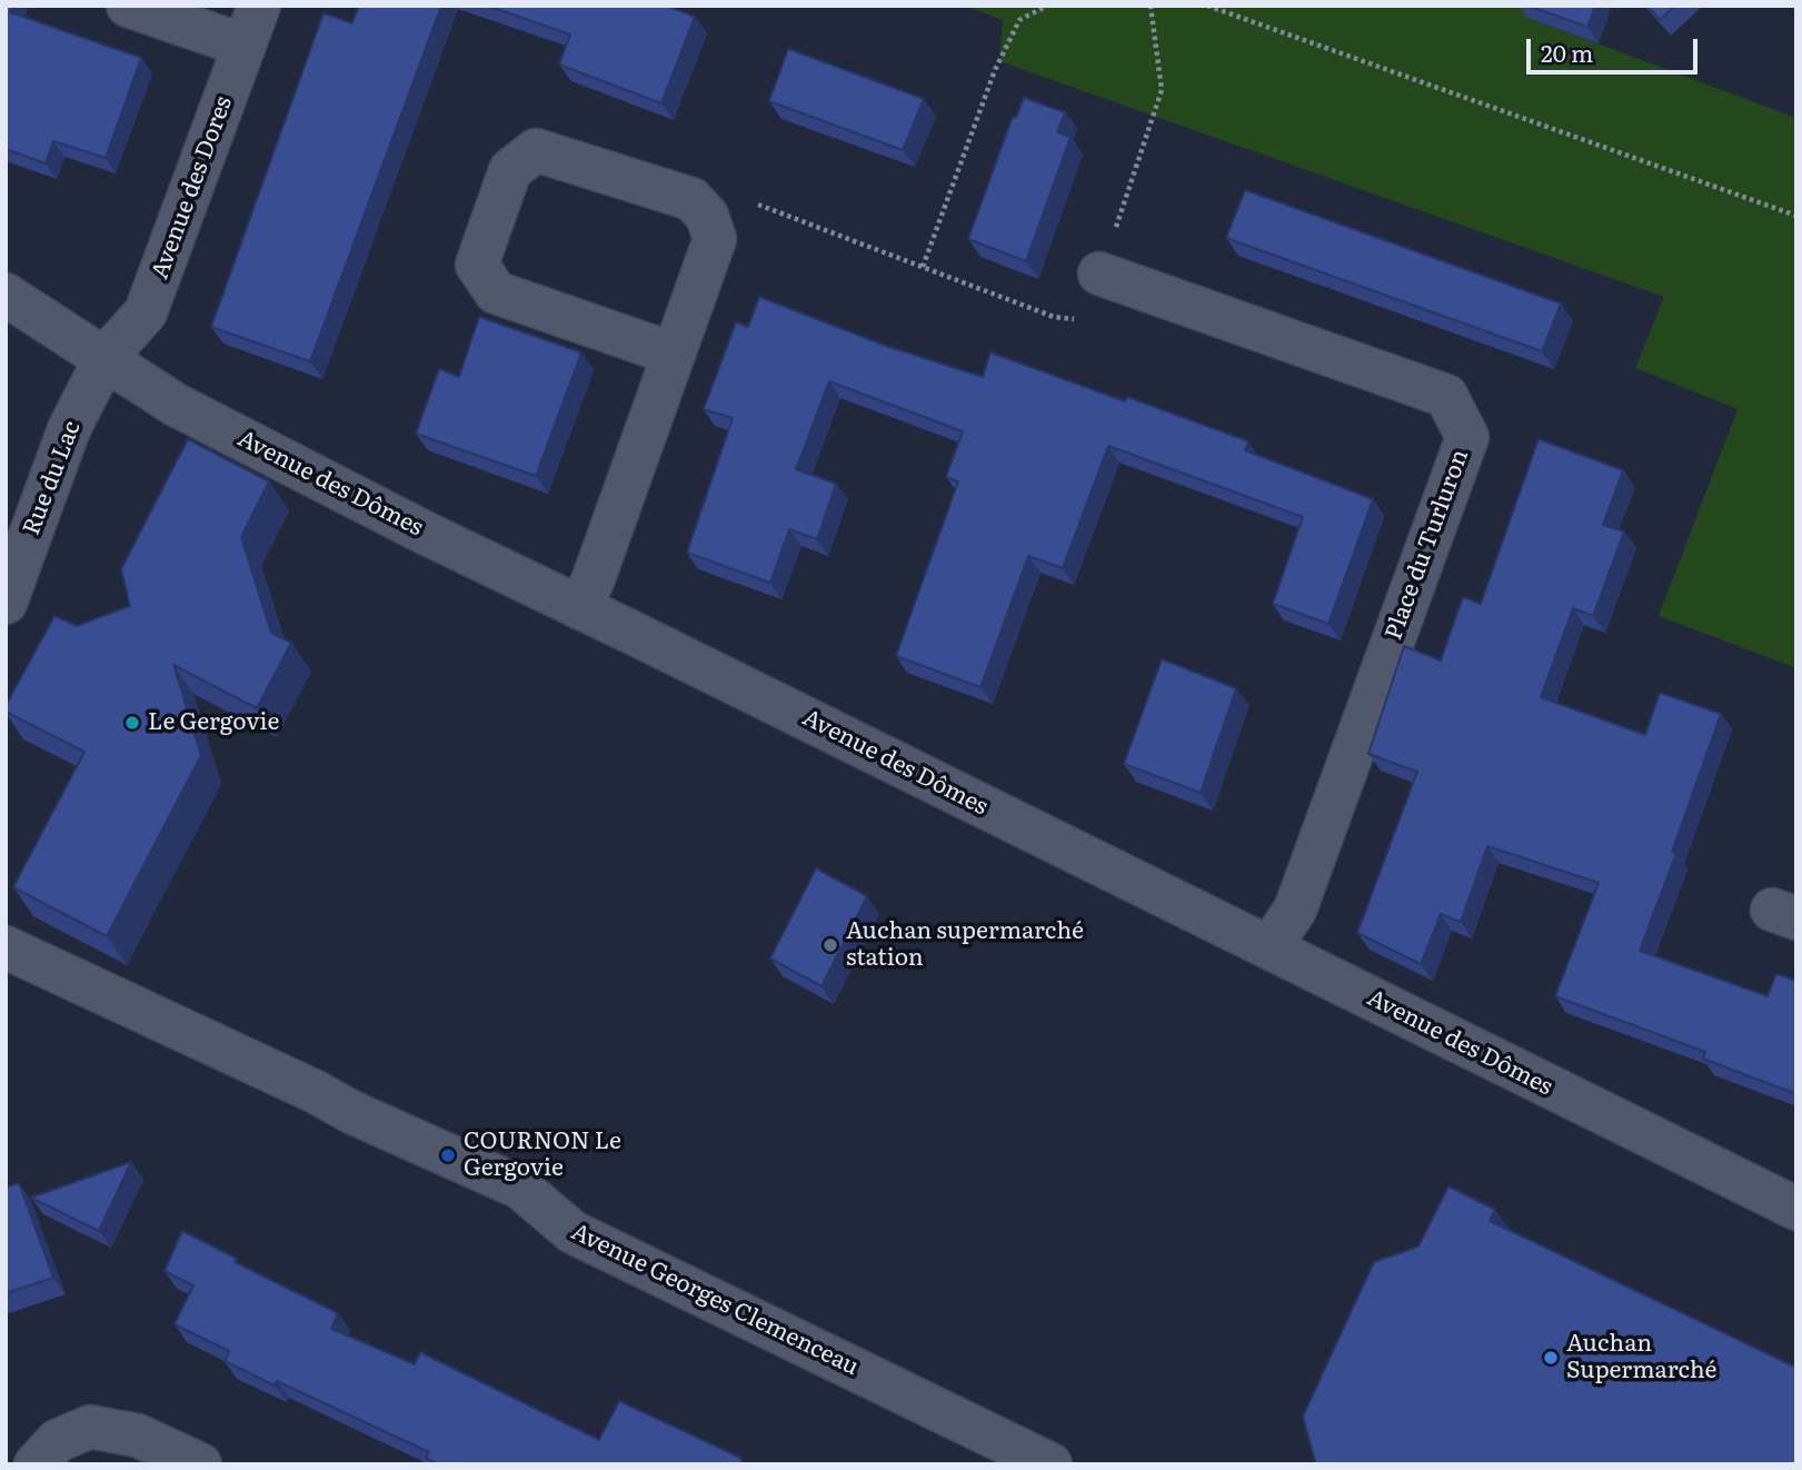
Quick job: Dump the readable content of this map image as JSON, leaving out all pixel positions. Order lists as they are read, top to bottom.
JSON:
{
  "streets": {
    "street": [
      "Avenue des Dores",
      "Rue du Lac",
      "Avenue des Dômes",
      "Place du Turluron",
      "Avenue Georges Clemenceau"
    ]
  },
  "crossings": [
    ["Avenue des Dores", "Rue du Lac"],
    ["Avenue des Dores", "Avenue des Dômes"],
    ["Rue du Lac", "Avenue des Dômes"],
    ["Avenue des Dômes", "Place du Turluron"]
  ],
  "places": [
    "Le Gergovie",
    "Auchan supermarché station",
    "COURNON Le Gergovie",
    "Auchan Supermarché"
  ],
  "scale_bar": "20 m"
}
